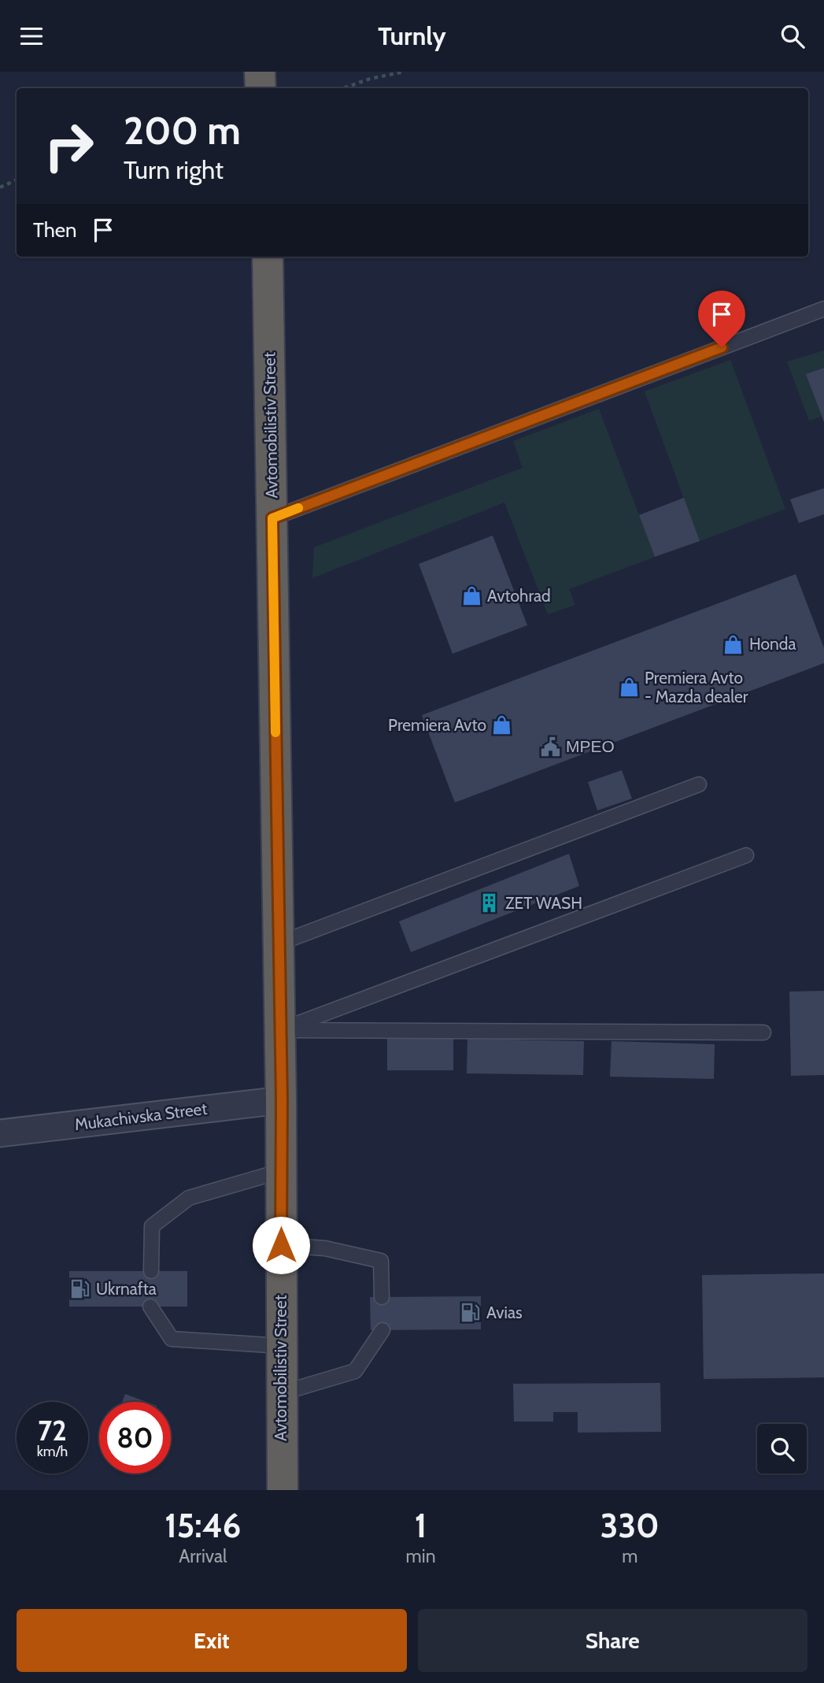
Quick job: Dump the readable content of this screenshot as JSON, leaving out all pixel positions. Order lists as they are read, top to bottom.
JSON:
{
  "streets": {
    "highway": ["Avtomobilistiv Street"],
    "street": ["Mukachivska Street"]
  },
  "crossings": [
    ["Avtomobilistiv Street", "Mukachivska Street"]
  ],
  "places": {
    "shop": [
      "Avtohrad",
      "Honda",
      "Premiera Avto - Mazda dealer",
      "Premiera Avto"
    ],
    "public building": ["МРЕО"],
    "building": ["ZET WASH"],
    "fuel station": ["Ukrnafta", "Avias"]
  },
  "page": {
    "header": "Turnly",
    "turn": ["200 m", "Turn right"],
    "then": "Then",
    "speed": "72 km/h",
    "limit": "80",
    "eta": [
      "15:46",
      "Arrival",
      "1",
      "min",
      "330",
      "m"
    ],
    "buttons": ["Exit", "Share"]
  }
}
